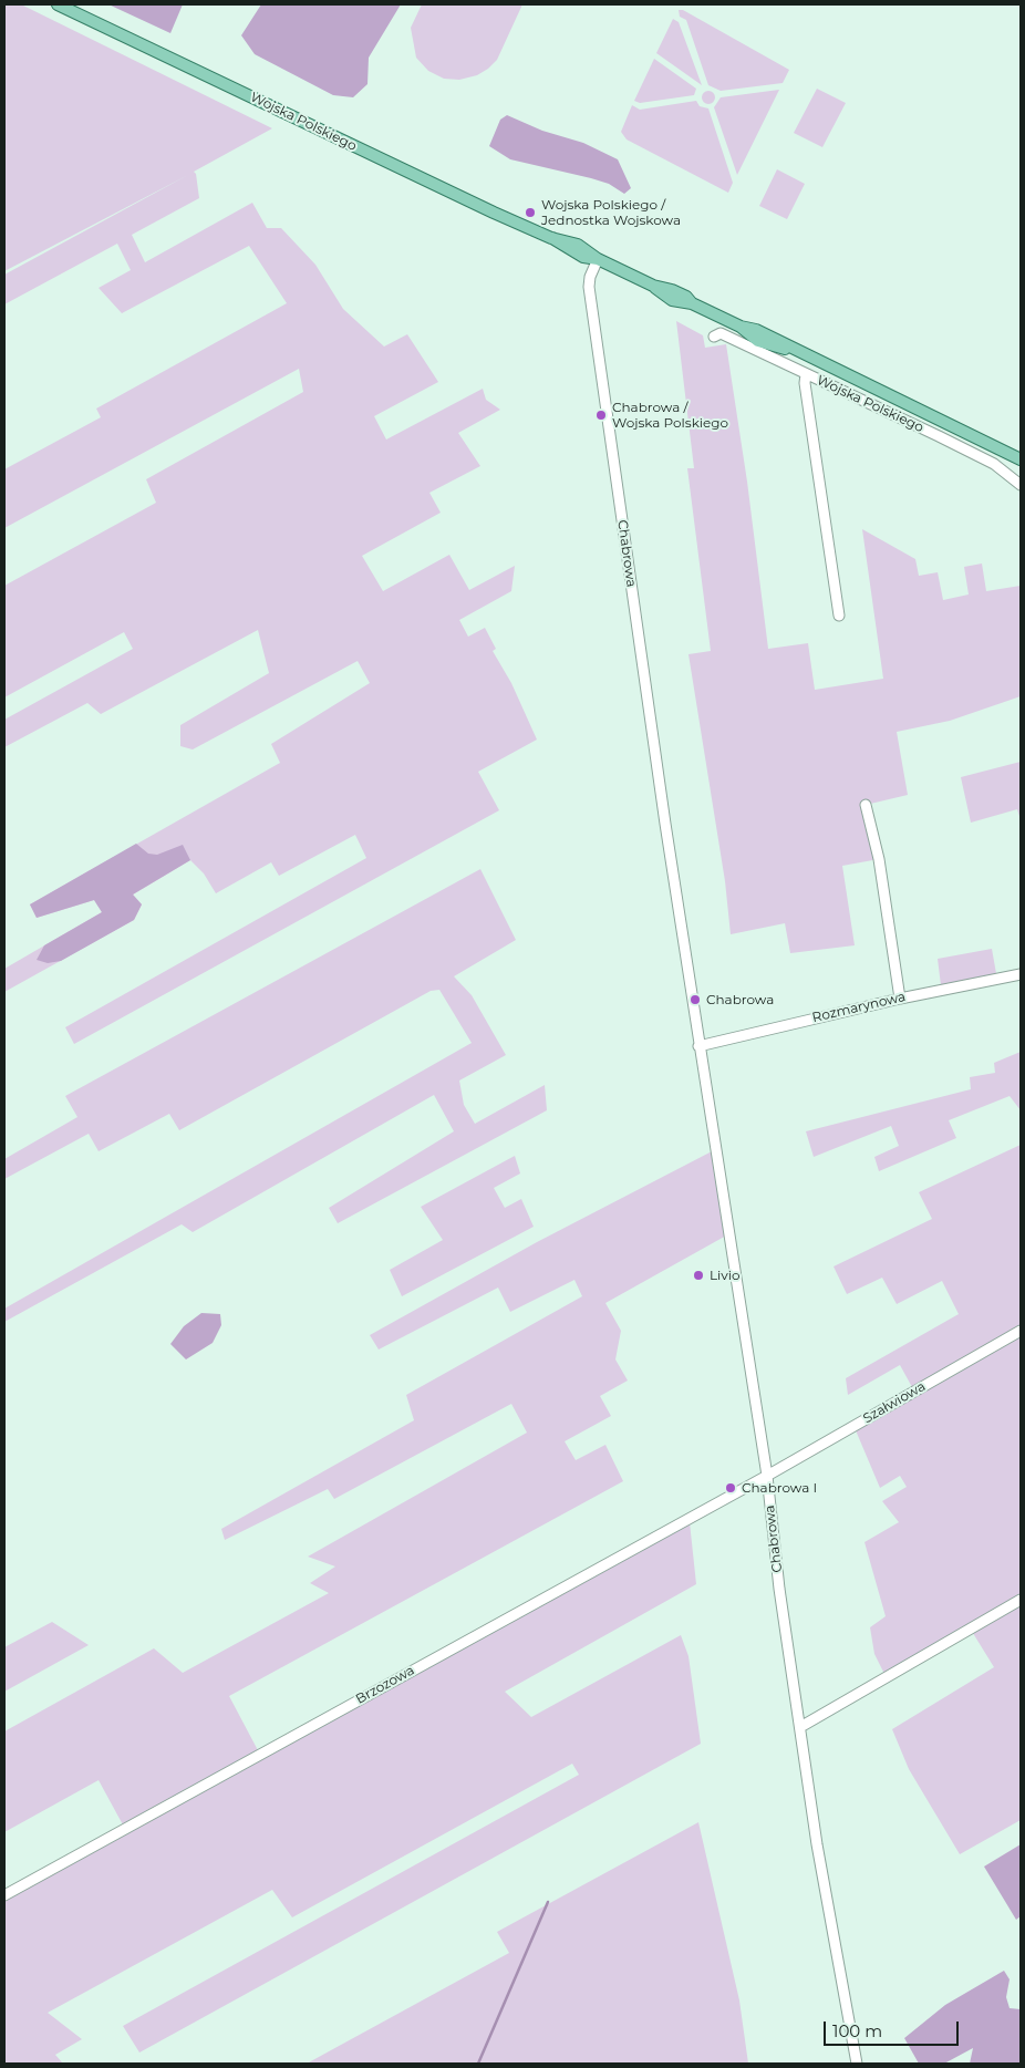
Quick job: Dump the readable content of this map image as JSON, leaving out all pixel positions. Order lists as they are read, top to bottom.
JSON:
{
  "streets": {
    "main road": ["Wojska Polskiego"],
    "street": [
      "Chabrowa",
      "Rozmarynowa",
      "Szałwiowa",
      "Brzozowa"
    ]
  },
  "crossings": [
    ["Wojska Polskiego", "Chabrowa"],
    ["Chabrowa", "Rozmarynowa"],
    ["Chabrowa", "Szałwiowa"],
    ["Chabrowa", "Brzozowa"],
    ["Szałwiowa", "Brzozowa"]
  ],
  "places": [
    "Wojska Polskiego / Jednostka Wojskowa",
    "Chabrowa / Wojska Polskiego",
    "Chabrowa",
    "Livio",
    "Chabrowa I"
  ],
  "scale_bar": "100 m"
}
